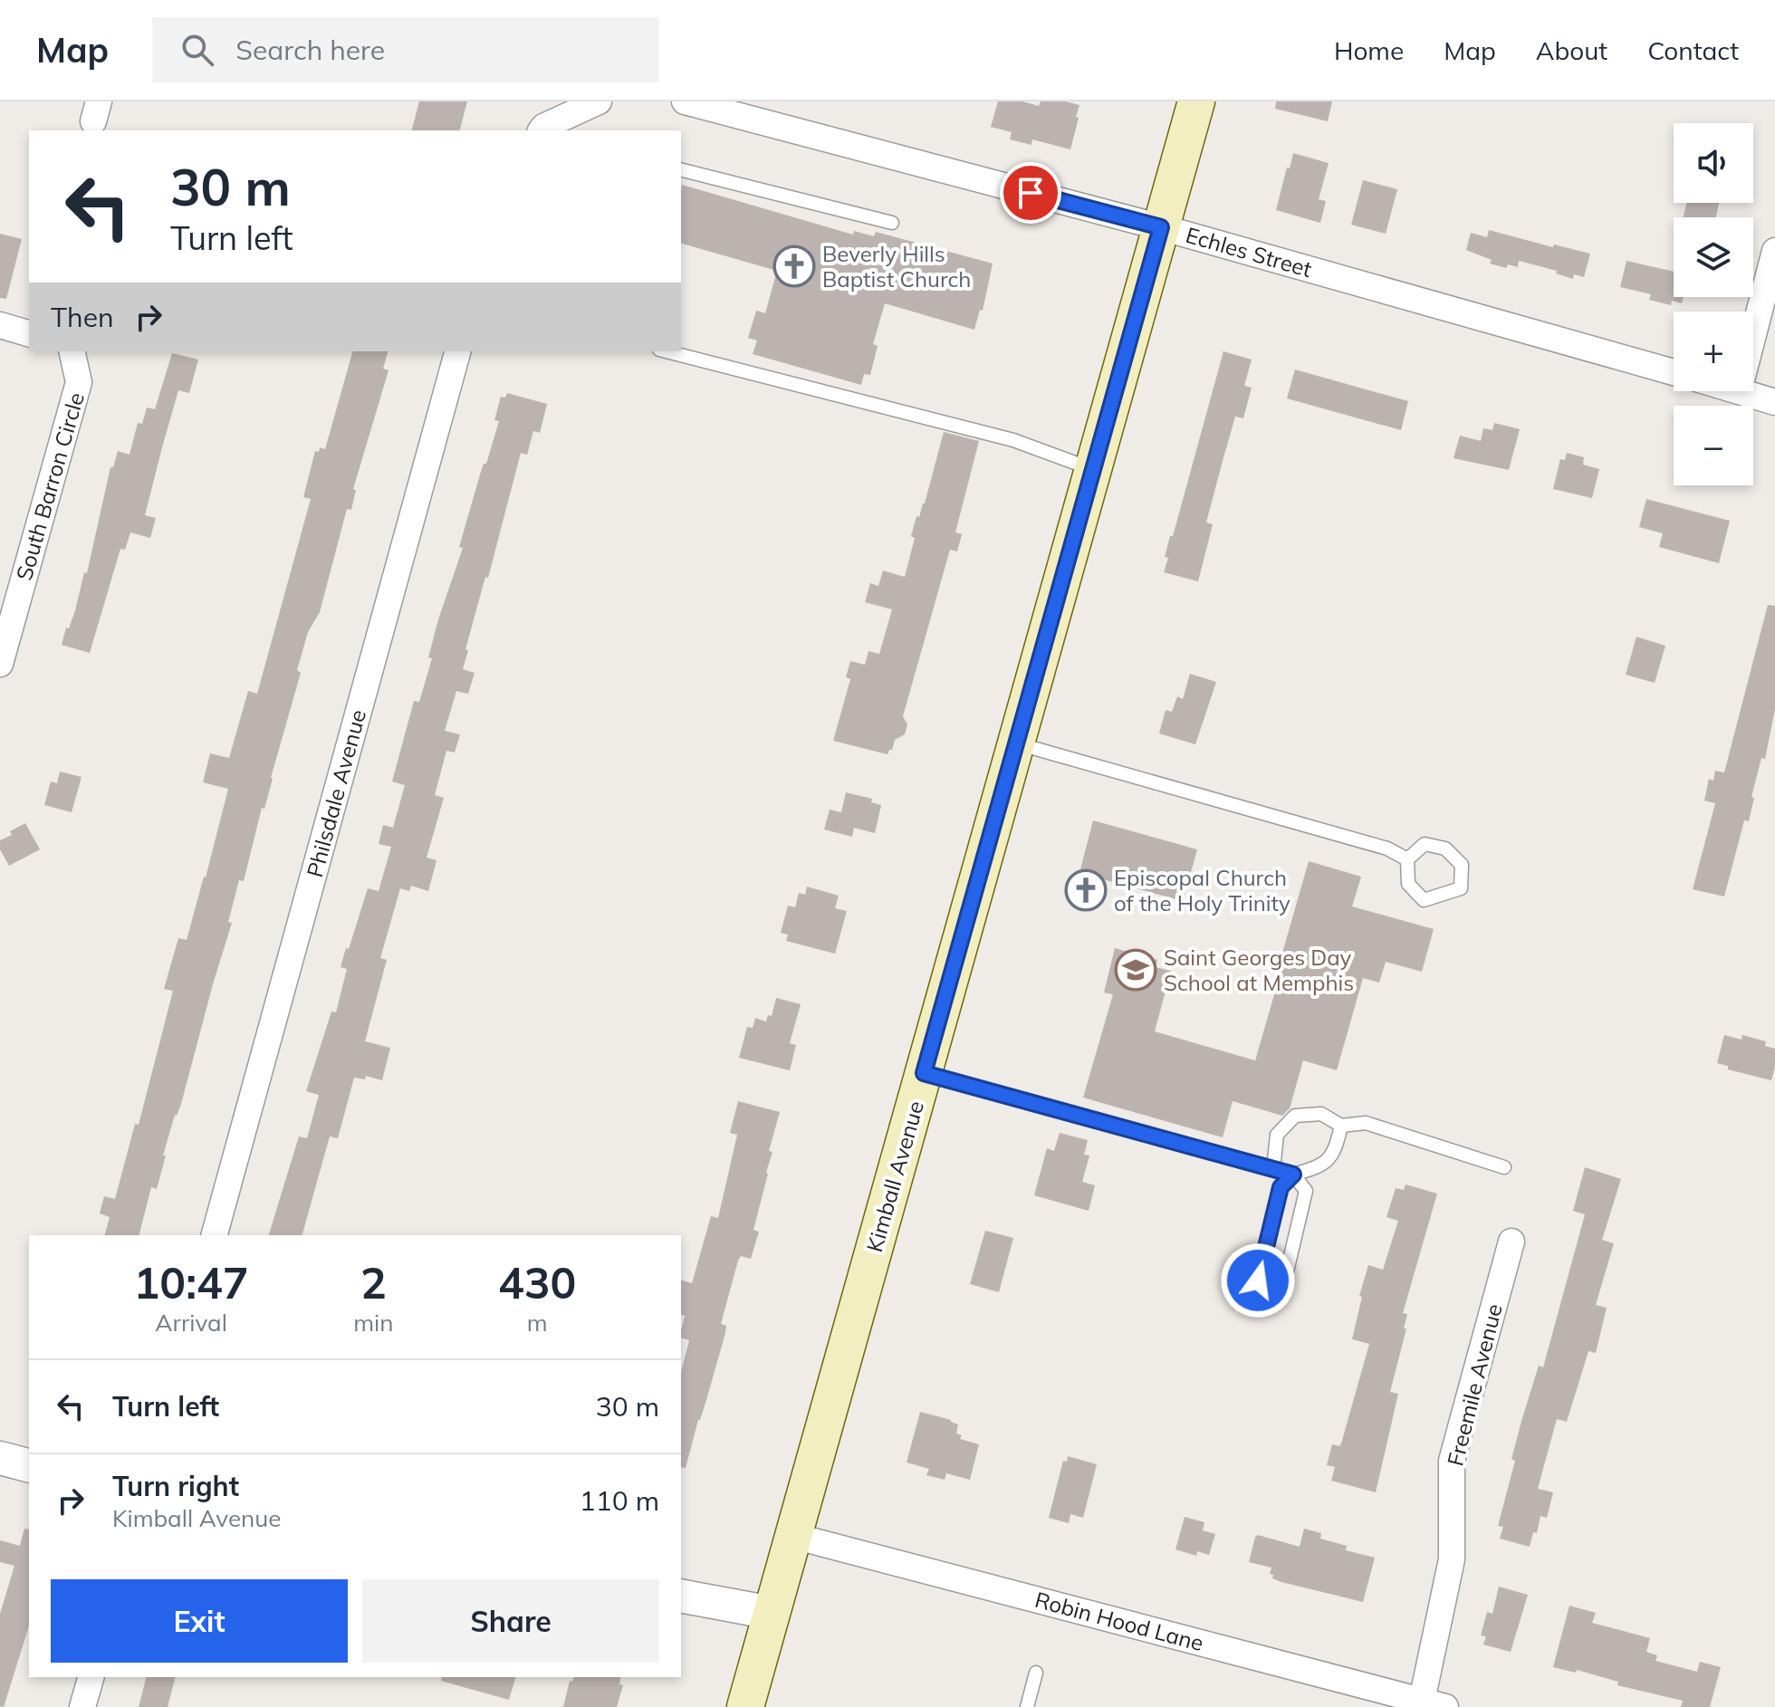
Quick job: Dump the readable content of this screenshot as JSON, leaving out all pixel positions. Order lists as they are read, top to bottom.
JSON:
{
  "streets": {
    "main road": ["Kimball Avenue"],
    "street": [
      "Echles Street",
      "South Barron Circle",
      "Philsdale Avenue",
      "Freemile Avenue",
      "Robin Hood Lane"
    ]
  },
  "crossings": [
    ["Echles Street", "Kimball Avenue"],
    ["Kimball Avenue", "Robin Hood Lane"],
    ["Freemile Avenue", "Robin Hood Lane"]
  ],
  "places": {
    "church": ["Beverly Hills Baptist Church", "Episcopal Church of the Holy Trinity"],
    "school or university": ["Saint Georges Day School at Memphis"]
  },
  "page": {
    "header": "Map",
    "search": "Search here",
    "nav": [
      "Home",
      "Map",
      "About",
      "Contact"
    ],
    "map_buttons": ["+", "−"],
    "turn": ["30 m", "Turn left"],
    "then": "Then",
    "eta": [
      "10:47",
      "Arrival",
      "2",
      "min",
      "430",
      "m"
    ],
    "list": [
      {
        "name": "Turn left",
        "value": "30 m"
      },
      {
        "name": "Turn right",
        "note": "Kimball Avenue",
        "value": "110 m"
      }
    ],
    "buttons": ["Exit", "Share"]
  }
}
